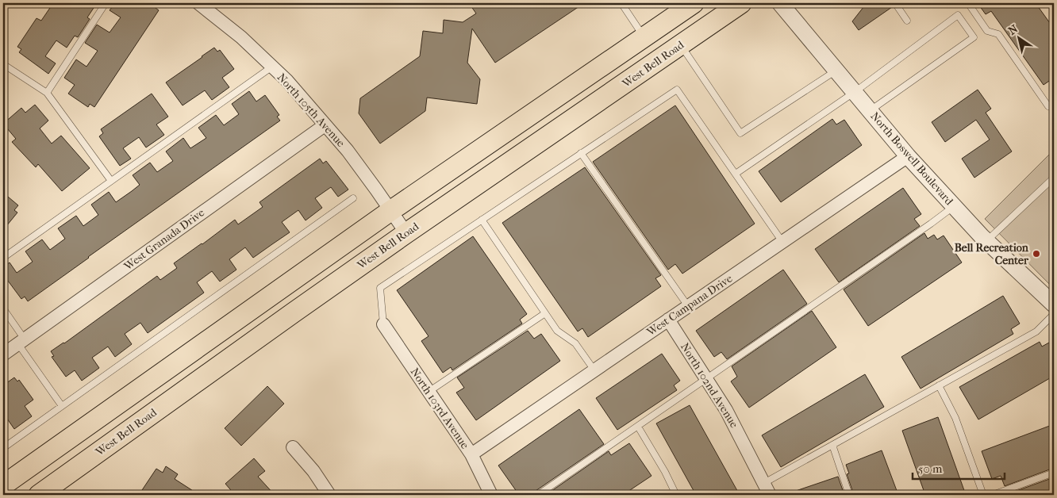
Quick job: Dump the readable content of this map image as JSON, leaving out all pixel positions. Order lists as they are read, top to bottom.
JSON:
{
  "streets": {
    "main road": ["West Bell Road"],
    "street": [
      "North 105th Avenue",
      "North Boswell Boulevard",
      "West Granada Drive",
      "West Campana Drive",
      "North 102nd Avenue",
      "North 103rd Avenue"
    ]
  },
  "crossings": [
    ["West Bell Road", "North 105th Avenue"],
    ["North 105th Avenue", "West Granada Drive"],
    ["North Boswell Boulevard", "West Campana Drive"],
    ["West Campana Drive", "North 102nd Avenue"],
    ["West Campana Drive", "North 103rd Avenue"]
  ],
  "places": ["Bell Recreation Center"],
  "scale_bar": "50 m",
  "north": "top left"
}
